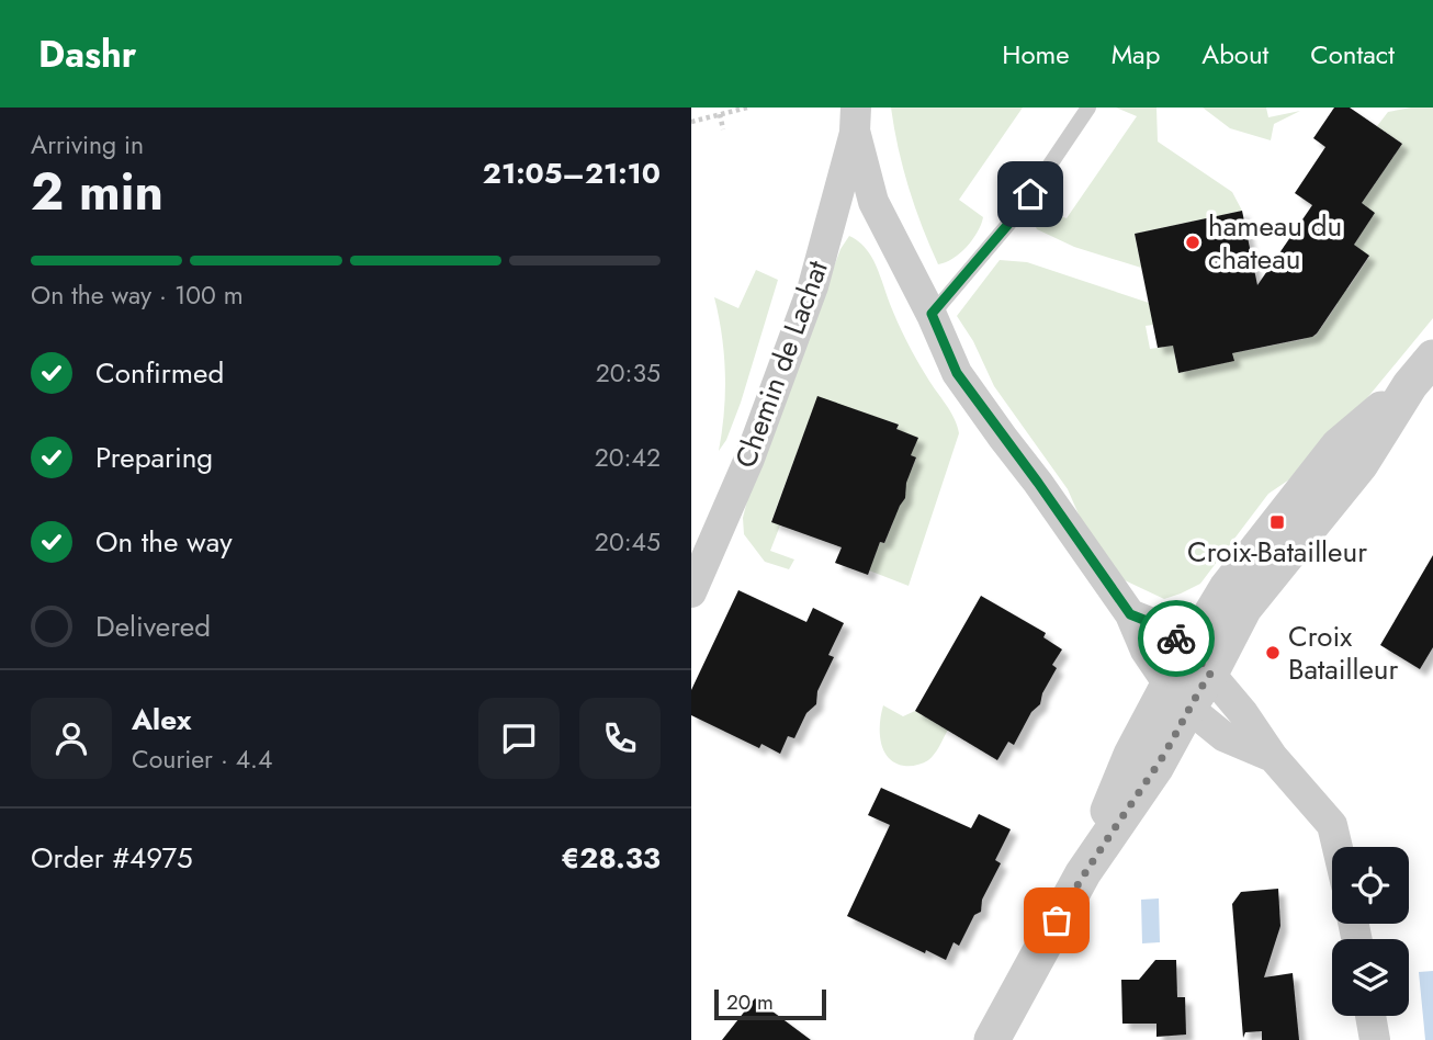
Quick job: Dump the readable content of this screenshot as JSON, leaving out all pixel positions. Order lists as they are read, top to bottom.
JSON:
{
  "streets": {
    "street": ["Chemin de Lachat"]
  },
  "places": {
    "other": ["hameau du chateau", "Croix Batailleur"],
    "transit": ["Croix-Batailleur"]
  },
  "scale_bar": "20 m",
  "page": {
    "header": "Dashr",
    "nav": [
      "Home",
      "Map",
      "About",
      "Contact"
    ],
    "heading": ["2 min", "Arriving in", "21:05–21:10"],
    "panel": [
      "Alex",
      "Courier · 4.4",
      "Order #4975",
      "€28.33"
    ],
    "bar": "On the way · 100 m",
    "list": [
      ["Confirmed", "20:35"],
      ["Preparing", "20:42"],
      ["On the way", "20:45"],
      "Delivered"
    ],
    "scale": "20 m"
  }
}
